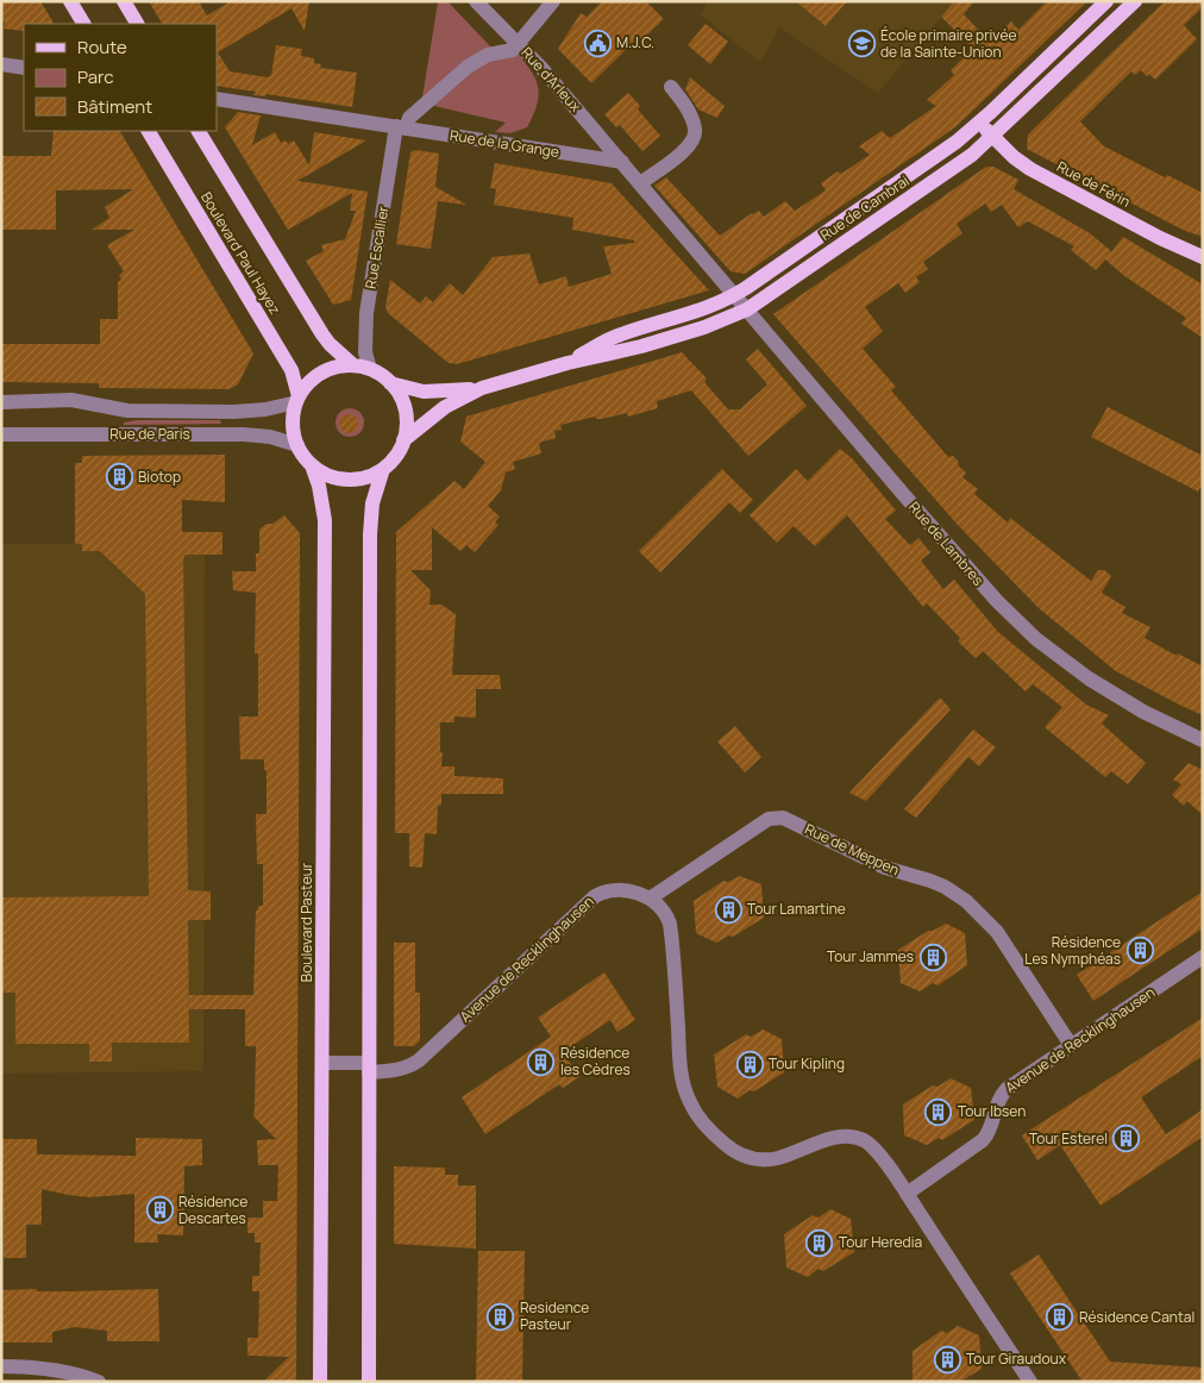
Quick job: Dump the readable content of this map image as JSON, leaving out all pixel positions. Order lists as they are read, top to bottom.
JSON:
{
  "streets": {
    "main road": [
      "Rue de Férin",
      "Rue de Cambrai",
      "Boulevard Paul Hayez",
      "Boulevard Pasteur"
    ],
    "street": [
      "Rue d'Arleux",
      "Rue de la Grange",
      "Rue Escallier",
      "Rue de Paris",
      "Rue de Lambres",
      "Rue de Meppen",
      "Avenue de Recklinghausen"
    ]
  },
  "crossings": [
    ["Rue d'Arleux", "Rue de la Grange"],
    ["Rue de la Grange", "Rue Escallier"],
    ["Rue de Férin", "Rue de Cambrai"],
    ["Rue de Cambrai", "Rue Escallier"],
    ["Rue de Cambrai", "Boulevard Paul Hayez"],
    ["Rue de Cambrai", "Rue de Paris"],
    ["Rue de Cambrai", "Rue de Lambres"],
    ["Rue de Cambrai", "Boulevard Pasteur"],
    ["Rue Escallier", "Boulevard Paul Hayez"],
    ["Rue Escallier", "Rue de Paris"],
    ["Rue Escallier", "Boulevard Pasteur"],
    ["Boulevard Paul Hayez", "Rue de Paris"],
    ["Boulevard Paul Hayez", "Boulevard Pasteur"],
    ["Rue de Paris", "Boulevard Pasteur"],
    ["Rue de Meppen", "Avenue de Recklinghausen"],
    ["Boulevard Pasteur", "Avenue de Recklinghausen"]
  ],
  "places": {
    "public building": ["M.J.C."],
    "school or university": ["École primaire privée de la Sainte-Union"],
    "building": [
      "Biotop",
      "Tour Lamartine",
      "Résidence Les Nymphéas",
      "Tour Jammes",
      "Résidence les Cèdres",
      "Tour Kipling",
      "Tour Ibsen",
      "Tour Esterel",
      "Résidence Descartes",
      "Tour Heredia",
      "Residence Pasteur",
      "Résidence Cantal",
      "Tour Giraudoux"
    ]
  },
  "legend": ["Route", "Parc", "Bâtiment"]
}
